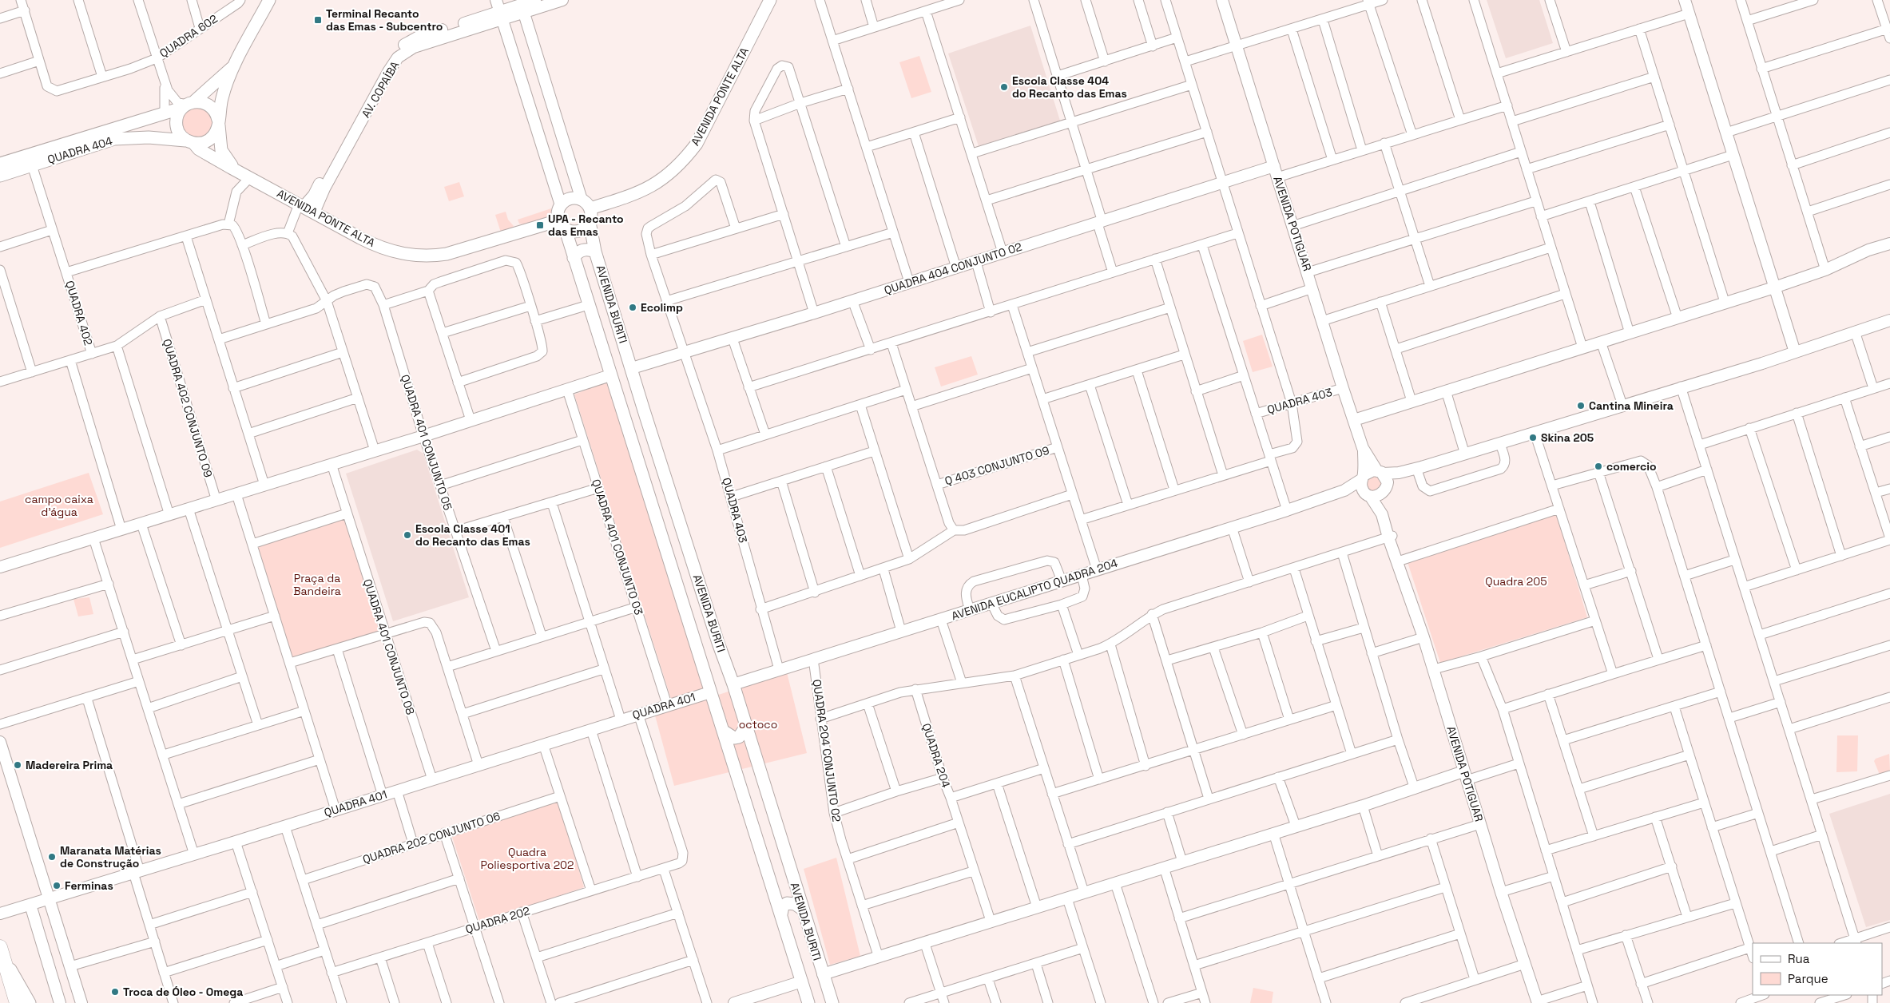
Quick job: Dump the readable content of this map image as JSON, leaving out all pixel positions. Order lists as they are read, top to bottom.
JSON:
{
  "streets": {
    "main road": ["AVENIDA PONTE ALTA", "QUADRA 404", "AVENIDA BURITI"],
    "street": [
      "QUADRA 602",
      "AV. COPAÍBA",
      "AVENIDA POTIGUAR",
      "QUADRA 404 CONJUNTO 02",
      "QUADRA 402",
      "QUADRA 403",
      "QUADRA 402 CONJUNTO 09",
      "QUADRA 401 CONJUNTO 05",
      "Q 403 CONJUNTO 09",
      "QUADRA 401 CONJUNTO 03",
      "AVENIDA EUCALIPTO QUADRA 204",
      "QUADRA 401 CONJUNTO 08",
      "QUADRA 401",
      "QUADRA 204 CONJUNTO 02",
      "QUADRA 204",
      "QUADRA 202 CONJUNTO 06",
      "QUADRA 202"
    ]
  },
  "crossings": [
    ["QUADRA 602", "AVENIDA PONTE ALTA"],
    ["QUADRA 602", "QUADRA 404"],
    ["AV. COPAÍBA", "AVENIDA PONTE ALTA"],
    ["AV. COPAÍBA", "AVENIDA BURITI"],
    ["AVENIDA PONTE ALTA", "QUADRA 404"],
    ["AVENIDA PONTE ALTA", "AVENIDA BURITI"],
    ["QUADRA 404", "QUADRA 402"],
    ["AVENIDA POTIGUAR", "QUADRA 404 CONJUNTO 02"],
    ["AVENIDA POTIGUAR", "QUADRA 403"],
    ["QUADRA 404 CONJUNTO 02", "AVENIDA BURITI"],
    ["QUADRA 404 CONJUNTO 02", "QUADRA 403"],
    ["AVENIDA BURITI", "AVENIDA EUCALIPTO QUADRA 204"],
    ["AVENIDA BURITI", "QUADRA 401"],
    ["QUADRA 403", "AVENIDA EUCALIPTO QUADRA 204"],
    ["QUADRA 401 CONJUNTO 03", "QUADRA 401"],
    ["AVENIDA EUCALIPTO QUADRA 204", "QUADRA 204 CONJUNTO 02"],
    ["QUADRA 401 CONJUNTO 08", "QUADRA 401"],
    ["QUADRA 401", "QUADRA 202"]
  ],
  "parks": [
    "campo caixa d'água",
    "Praça da Bandeira",
    "Quadra 205",
    "octoco",
    "Quadra Poliesportiva 202"
  ],
  "places": {
    "transit": ["Terminal Recanto das Emas - Subcentro", "UPA - Recanto das Emas"],
    "other": [
      "Escola Classe 404 do Recanto das Emas",
      "Ecolimp",
      "Cantina Mineira",
      "Skina 205",
      "comercio",
      "Escola Classe 401 do Recanto das Emas",
      "Madereira Prima",
      "Maranata Matérias de Construção",
      "Ferminas",
      "Troca de Óleo - Omega"
    ]
  },
  "legend": ["Rua", "Parque"]
}
